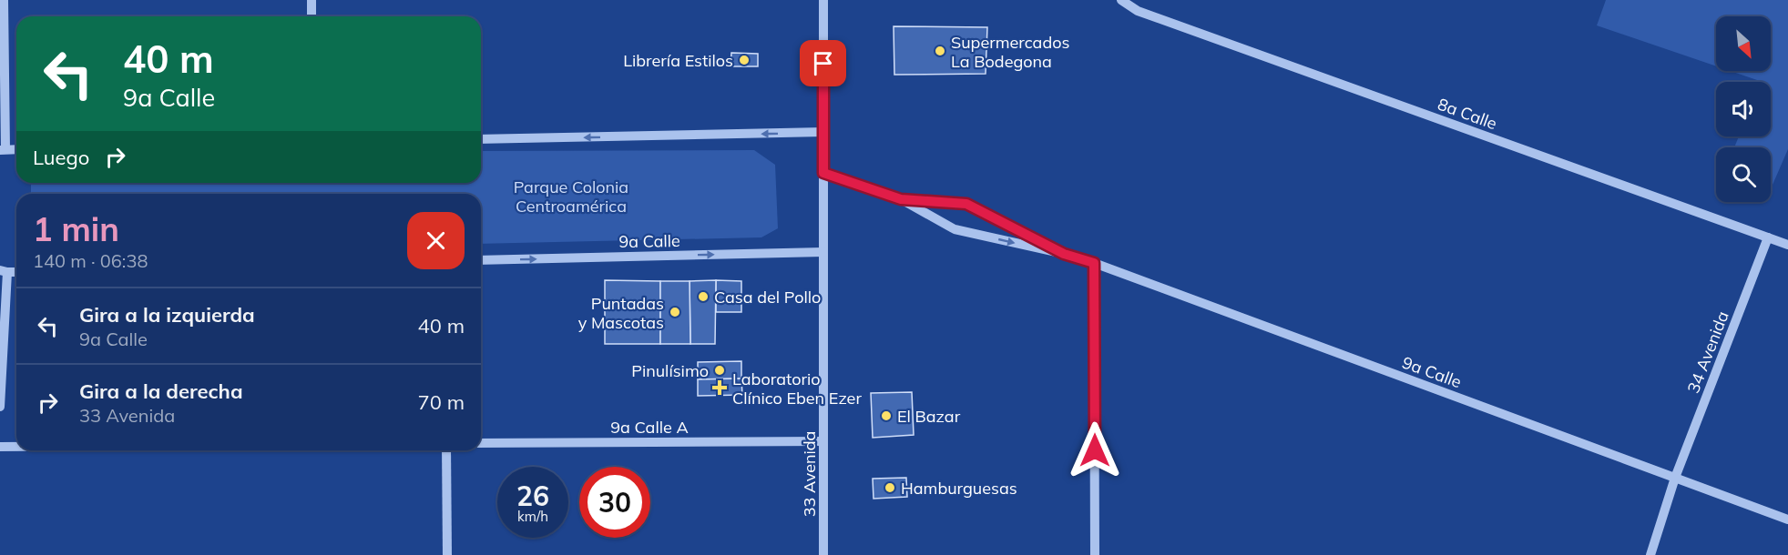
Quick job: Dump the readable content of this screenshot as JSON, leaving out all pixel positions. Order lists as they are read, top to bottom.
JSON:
{
  "streets": {
    "street": [
      "8a Calle",
      "9a Calle",
      "34 Avenida",
      "9a Calle A",
      "33 Avenida"
    ]
  },
  "crossings": [
    ["8a Calle", "34 Avenida"],
    ["9a Calle", "34 Avenida"],
    ["9a Calle", "33 Avenida"],
    ["9a Calle A", "33 Avenida"]
  ],
  "parks": ["Parque Colonia Centroamérica"],
  "places": {
    "other": [
      "Supermercados La Bodegona",
      "Librería Estilos",
      "Casa del Pollo",
      "Puntadas y Mascotas",
      "Pinulísimo",
      "El Bazar",
      "Hamburguesas"
    ],
    "health": ["Laboratorio Clínico Eben Ezer"]
  },
  "north": "bottom right",
  "page": {
    "turn": ["40 m", "9a Calle"],
    "then": "Luego",
    "heading": ["1 min", "140 m · 06:38"],
    "list": [
      {
        "name": "Gira a la izquierda",
        "note": "9a Calle",
        "value": "40 m"
      },
      {
        "name": "Gira a la derecha",
        "note": "33 Avenida",
        "value": "70 m"
      }
    ],
    "speed": "26 km/h",
    "limit": "30"
  }
}
